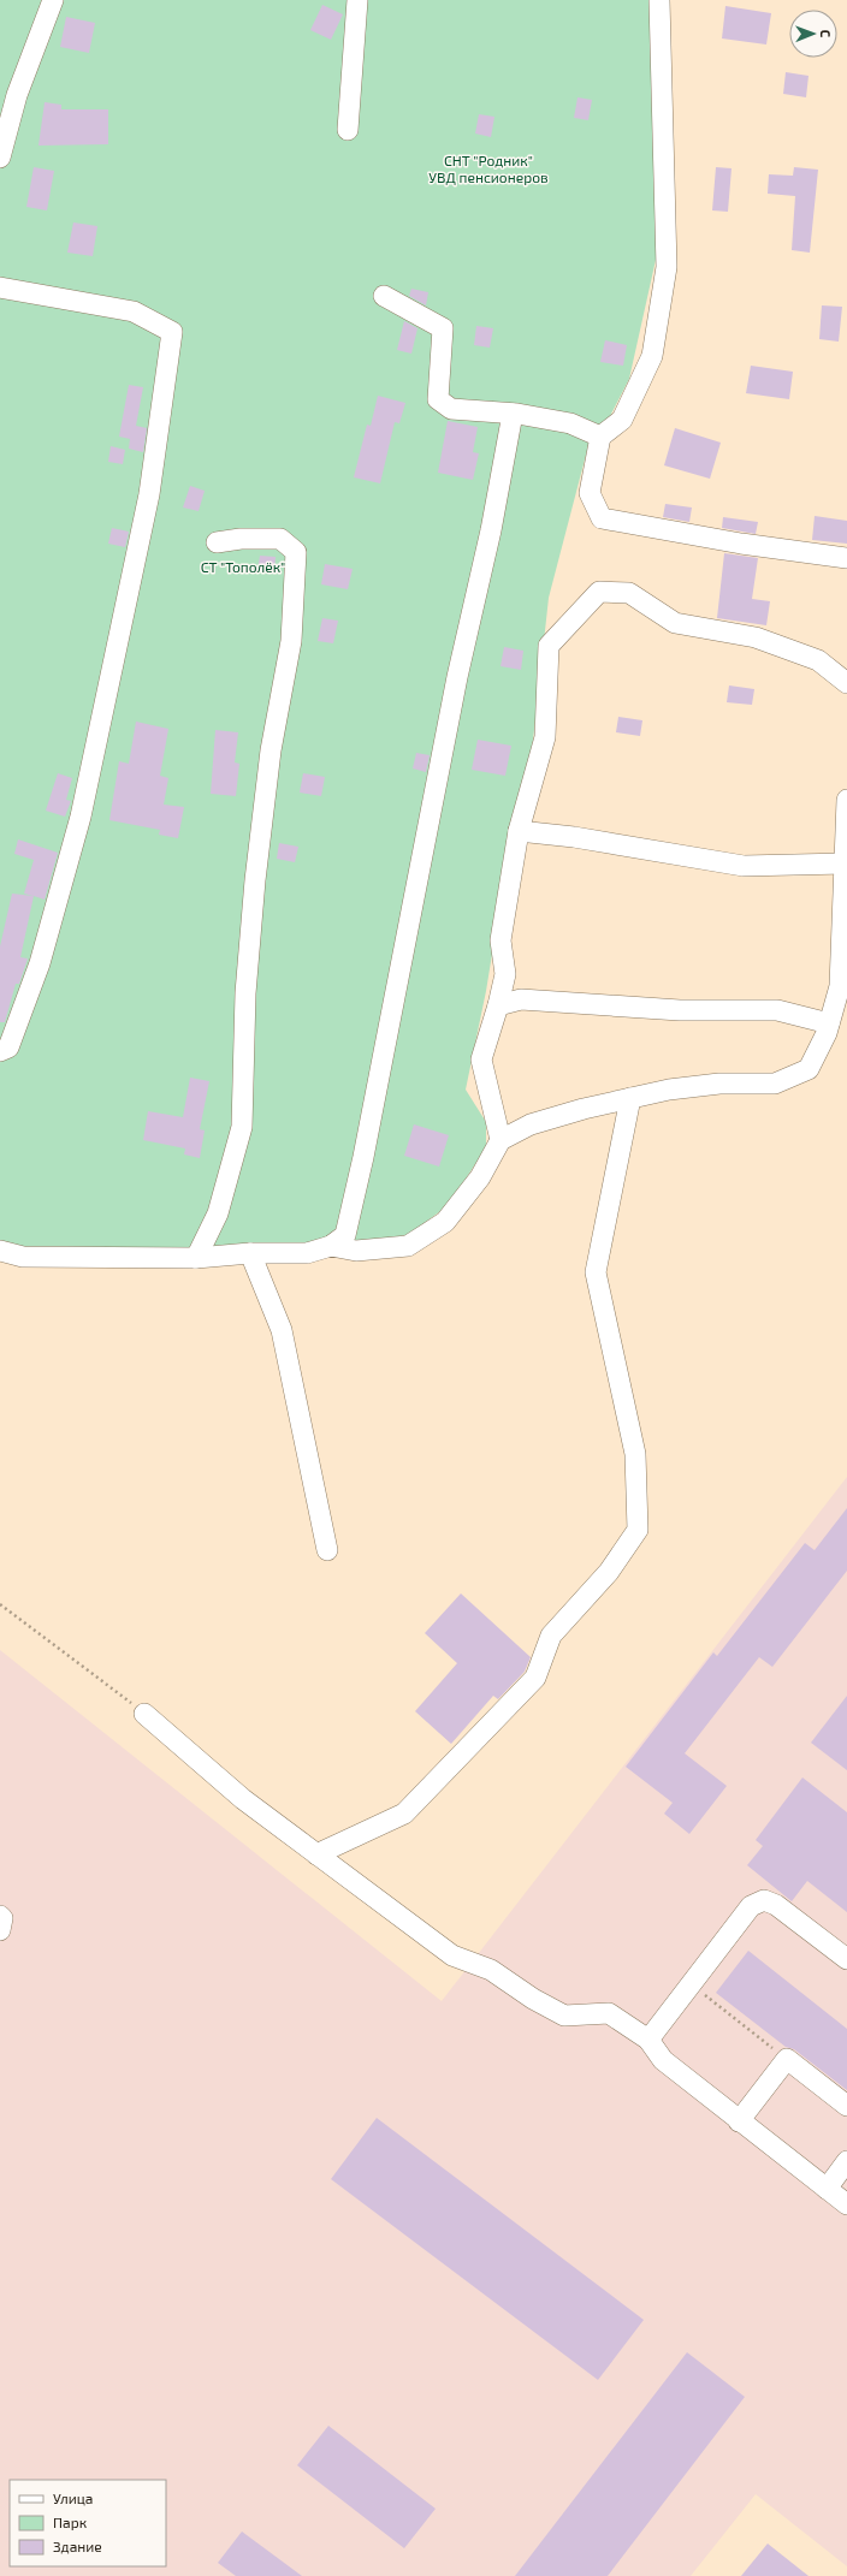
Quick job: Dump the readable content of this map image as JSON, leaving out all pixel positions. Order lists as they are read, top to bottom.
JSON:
{
  "parks": ["СНТ \"Родник\" УВД пенсионеров", "СТ \"Тополёк\""],
  "legend": ["Улица", "Парк", "Здание"],
  "north": "right"
}
